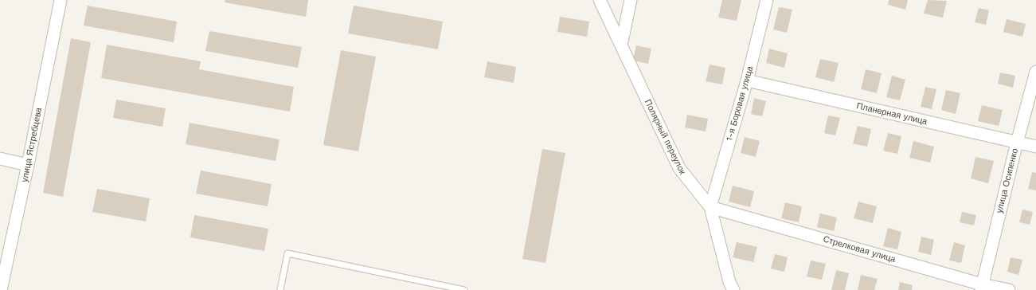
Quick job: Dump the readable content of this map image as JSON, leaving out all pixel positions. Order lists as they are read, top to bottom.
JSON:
{
  "streets": {
    "street": [
      "1-я Боровая улица",
      "Планерная улица",
      "Полярный переулок",
      "улица Ястребцева",
      "улица Осипенко",
      "Стрелковая улица"
    ]
  },
  "crossings": [
    ["1-я Боровая улица", "Планерная улица"],
    ["1-я Боровая улица", "Полярный переулок"],
    ["1-я Боровая улица", "Стрелковая улица"],
    ["Планерная улица", "улица Осипенко"],
    ["Полярный переулок", "Стрелковая улица"],
    ["улица Осипенко", "Стрелковая улица"]
  ]
}
